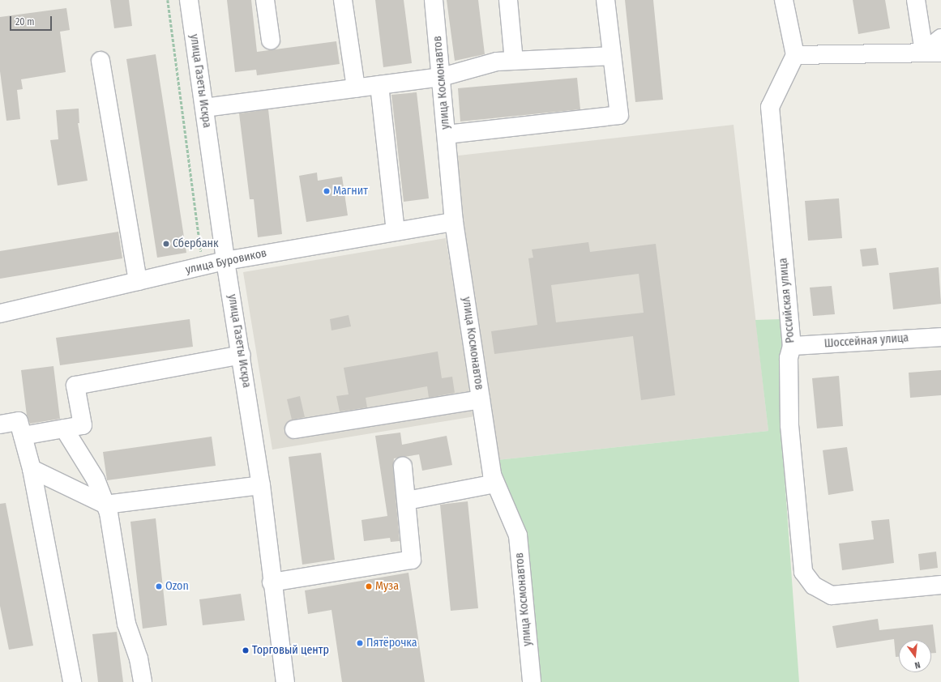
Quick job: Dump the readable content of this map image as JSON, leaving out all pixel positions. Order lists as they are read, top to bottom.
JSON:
{
  "streets": {
    "street": [
      "улица Газеты Искра",
      "улица Космонавтов",
      "улица Буровиков",
      "Российская улица",
      "Шоссейная улица"
    ]
  },
  "crossings": [
    ["улица Газеты Искра", "улица Буровиков"],
    ["улица Космонавтов", "улица Буровиков"],
    ["Российская улица", "Шоссейная улица"]
  ],
  "places": [
    "Магнит",
    "Сбербанк",
    "Ozon",
    "Муза",
    "Пятёрочка",
    "Торговый центр"
  ],
  "scale_bar": "20 m",
  "north": "bottom"
}
